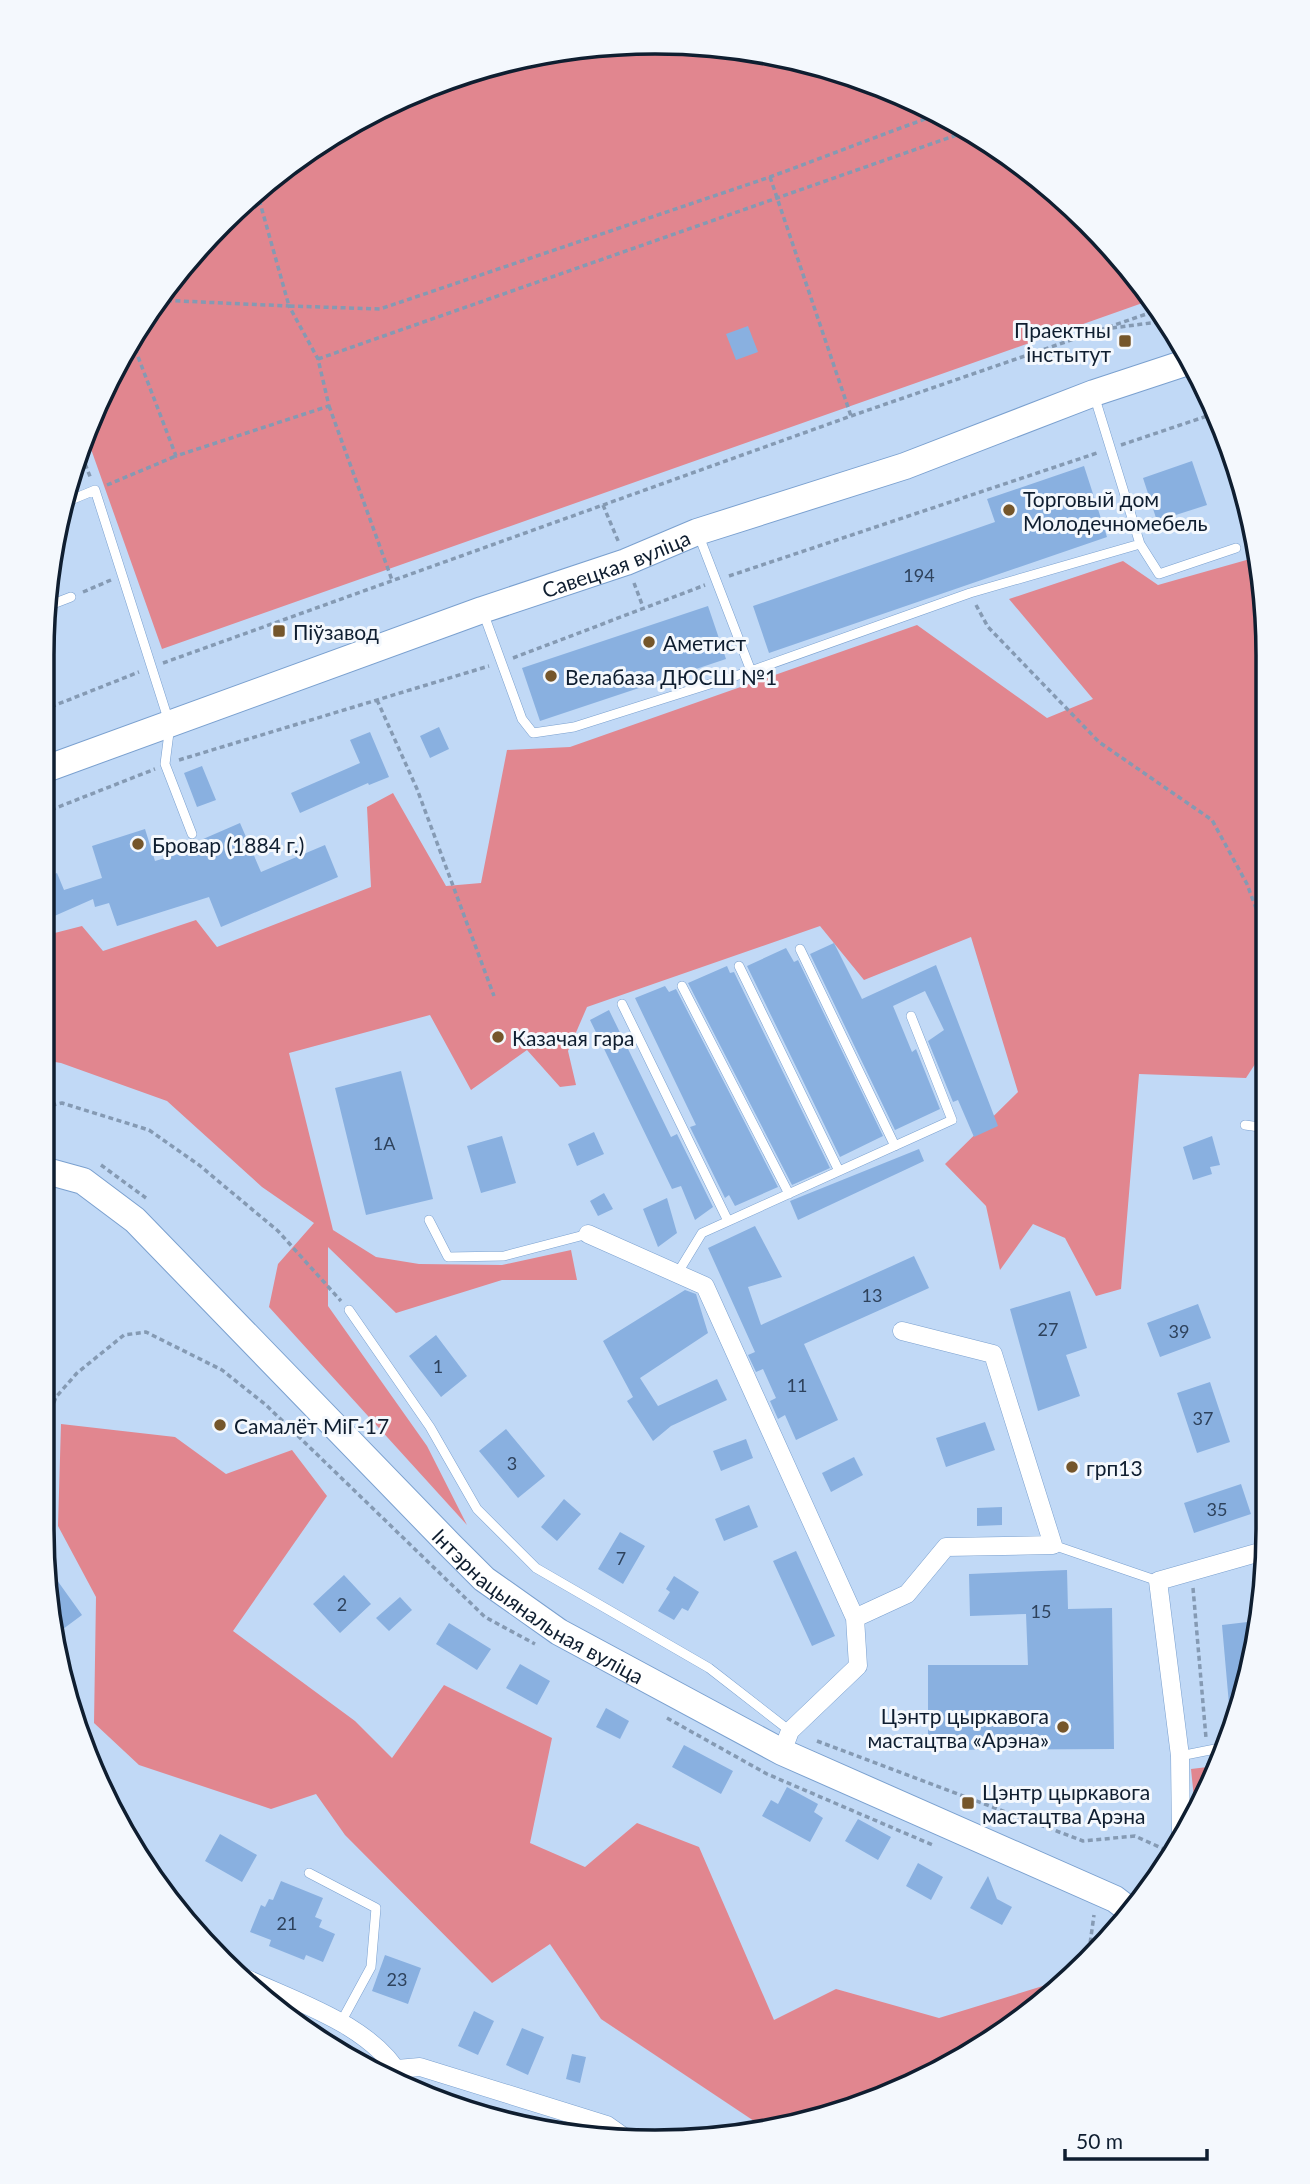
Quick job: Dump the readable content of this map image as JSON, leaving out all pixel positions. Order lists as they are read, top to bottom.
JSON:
{
  "streets": {
    "main road": ["Савецкая вуліца", "Інтэрнацыянальная вуліца"]
  },
  "places": {
    "transit": ["Праектны інстытут", "Піўзавод", "Цэнтр цыркавога мастацтва Арэна"],
    "other": [
      "Торговый дом Молодечномебель",
      "Аметист",
      "Велабаза ДЮСШ №1",
      "Бровар (1884 г.)",
      "Казачая гара",
      "Самалёт МіГ-17",
      "грп13",
      "Цэнтр цыркавога мастацтва «Арэна»"
    ]
  },
  "house_numbers": [
    "194",
    "1А",
    "13",
    "27",
    "39",
    "1",
    "11",
    "37",
    "3",
    "35",
    "7",
    "2",
    "15",
    "21",
    "23"
  ],
  "scale_bar": "50 m"
}
